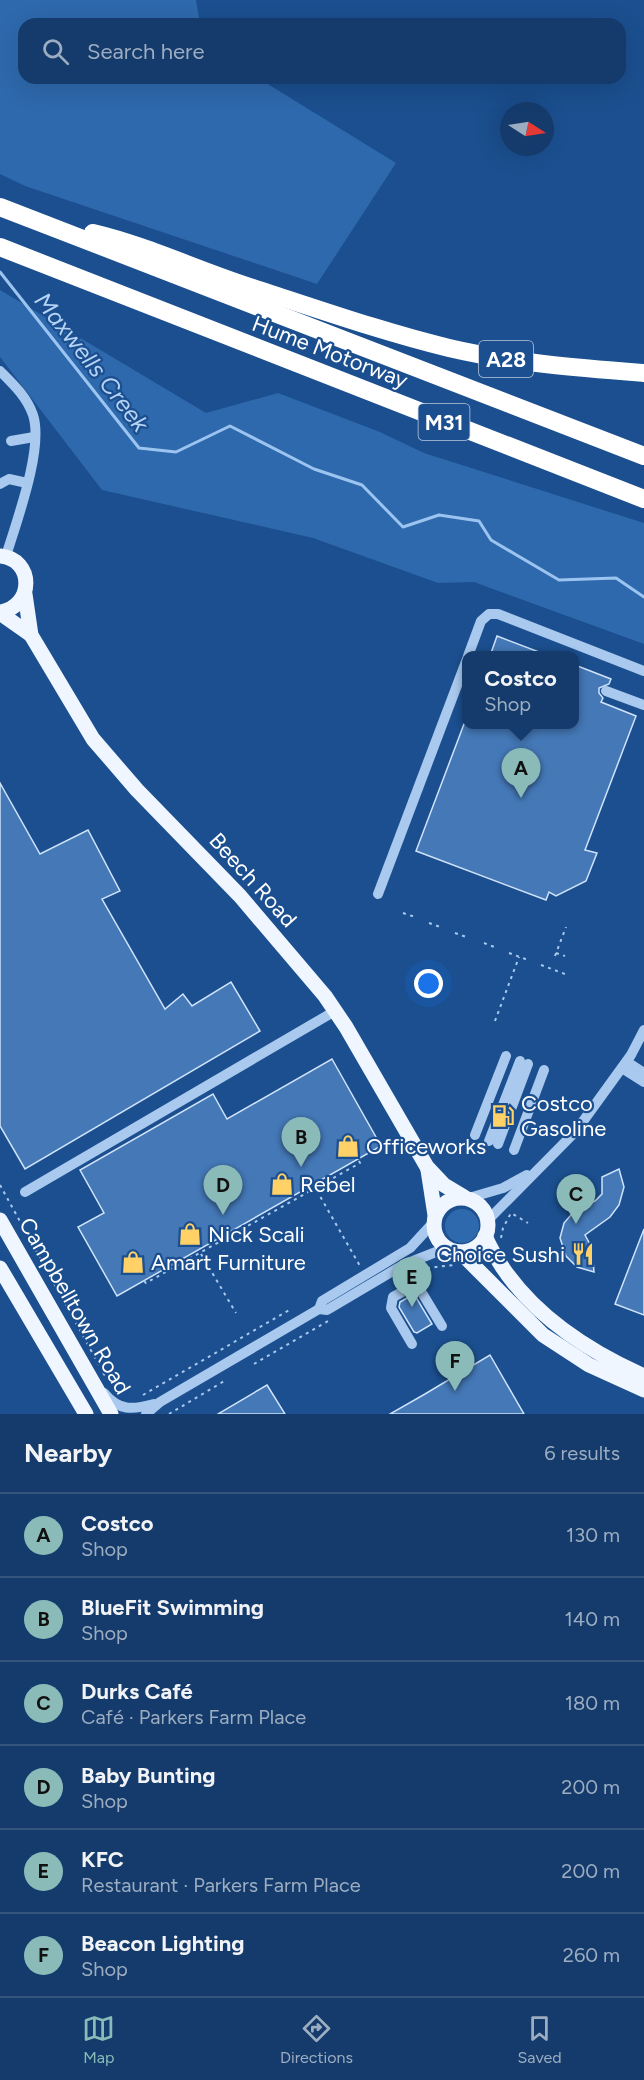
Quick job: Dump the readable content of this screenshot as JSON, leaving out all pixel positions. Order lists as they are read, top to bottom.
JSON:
{
  "streets": {
    "highway": ["Hume Motorway", "A28", "M31"],
    "main road": ["Beech Road", "Campbelltown Road"]
  },
  "crossings": [
    ["Hume Motorway", "A28"]
  ],
  "water": ["Maxwells Creek"],
  "places": {
    "fuel station": ["Costco Gasoline"],
    "shop": [
      "Officeworks",
      "Rebel",
      "Nick Scali",
      "Amart Furniture"
    ],
    "restaurant": ["Choice Sushi"]
  },
  "north": "right",
  "page": {
    "search": "Search here",
    "popup": ["Costco", "Shop"],
    "pins": [
      "A",
      "B",
      "D",
      "C",
      "E",
      "F"
    ],
    "heading": ["Nearby", "6 results"],
    "list": [
      {
        "mark": "A",
        "name": "Costco",
        "note": "Shop",
        "value": "130 m"
      },
      {
        "mark": "B",
        "name": "BlueFit Swimming",
        "note": "Shop",
        "value": "140 m"
      },
      {
        "mark": "C",
        "name": "Durks Café",
        "note": "Café · Parkers Farm Place",
        "value": "180 m"
      },
      {
        "mark": "D",
        "name": "Baby Bunting",
        "note": "Shop",
        "value": "200 m"
      },
      {
        "mark": "E",
        "name": "KFC",
        "note": "Restaurant · Parkers Farm Place",
        "value": "200 m"
      },
      {
        "mark": "F",
        "name": "Beacon Lighting",
        "note": "Shop",
        "value": "260 m"
      }
    ],
    "nav": ["Map", "Directions", "Saved"]
  }
}
